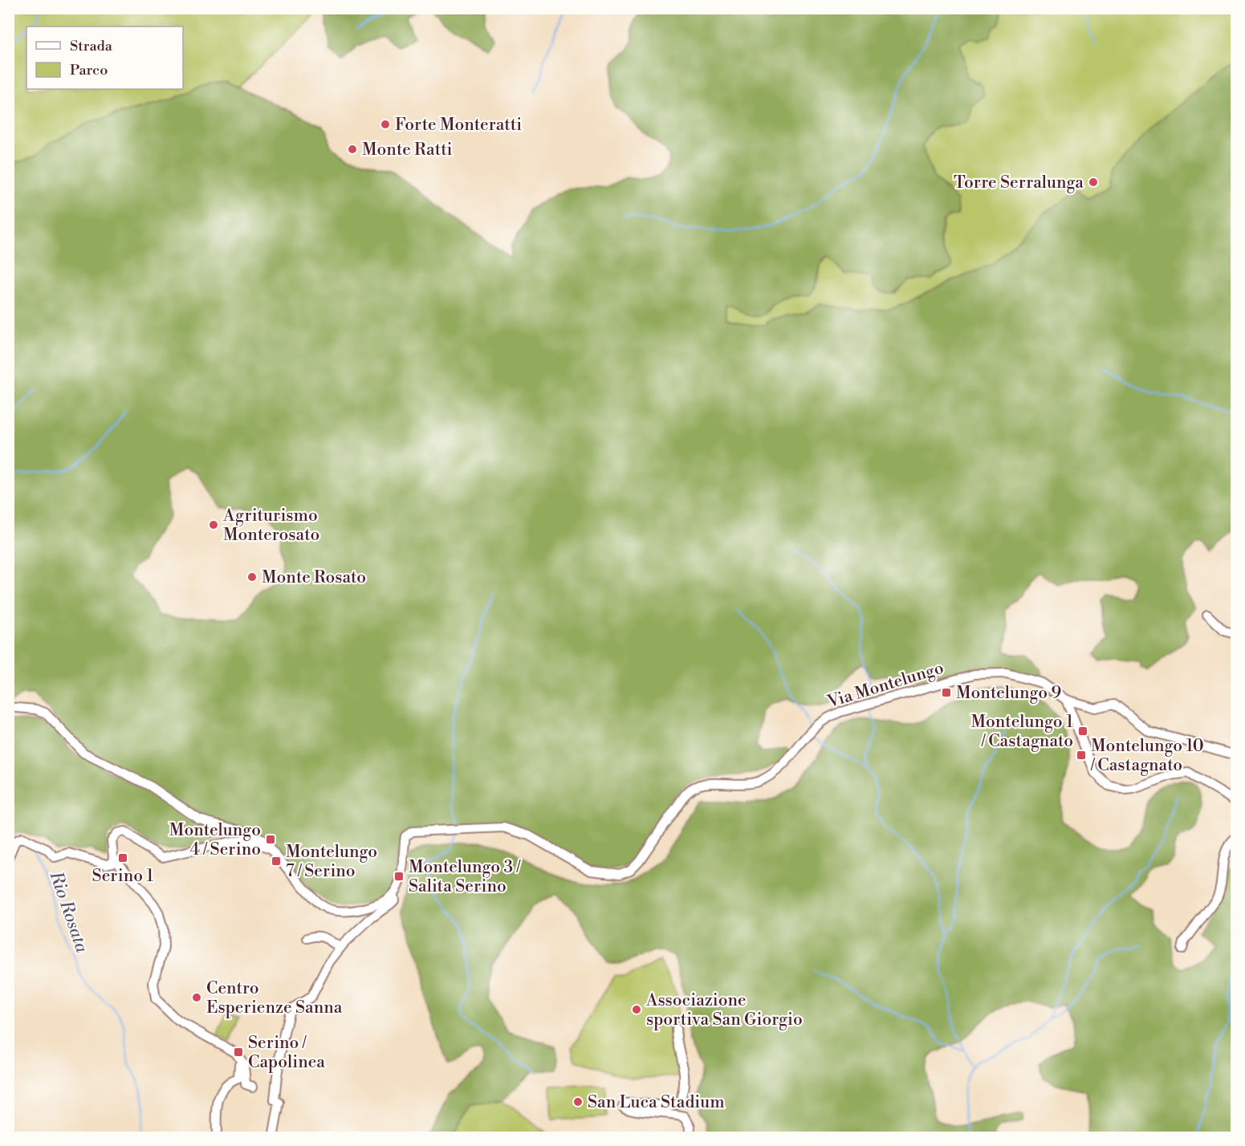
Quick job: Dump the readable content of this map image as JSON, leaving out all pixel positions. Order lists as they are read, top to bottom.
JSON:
{
  "streets": {
    "street": ["Via Montelungo"]
  },
  "water": ["Rio Rosata"],
  "places": {
    "other": [
      "Forte Monteratti",
      "Monte Ratti",
      "Torre Serralunga",
      "Agriturismo Monterosato",
      "Monte Rosato",
      "Centro Esperienze Sanna",
      "Associazione sportiva San Giorgio",
      "San Luca Stadium"
    ],
    "transit": [
      "Montelungo 9",
      "Montelungo 1 / Castagnato",
      "Montelungo 10 / Castagnato",
      "Montelungo 4 / Serino",
      "Serino 1",
      "Montelungo 7 / Serino",
      "Montelungo 3 / Salita Serino",
      "Serino / Capolinea"
    ]
  },
  "legend": ["Strada", "Parco"]
}
